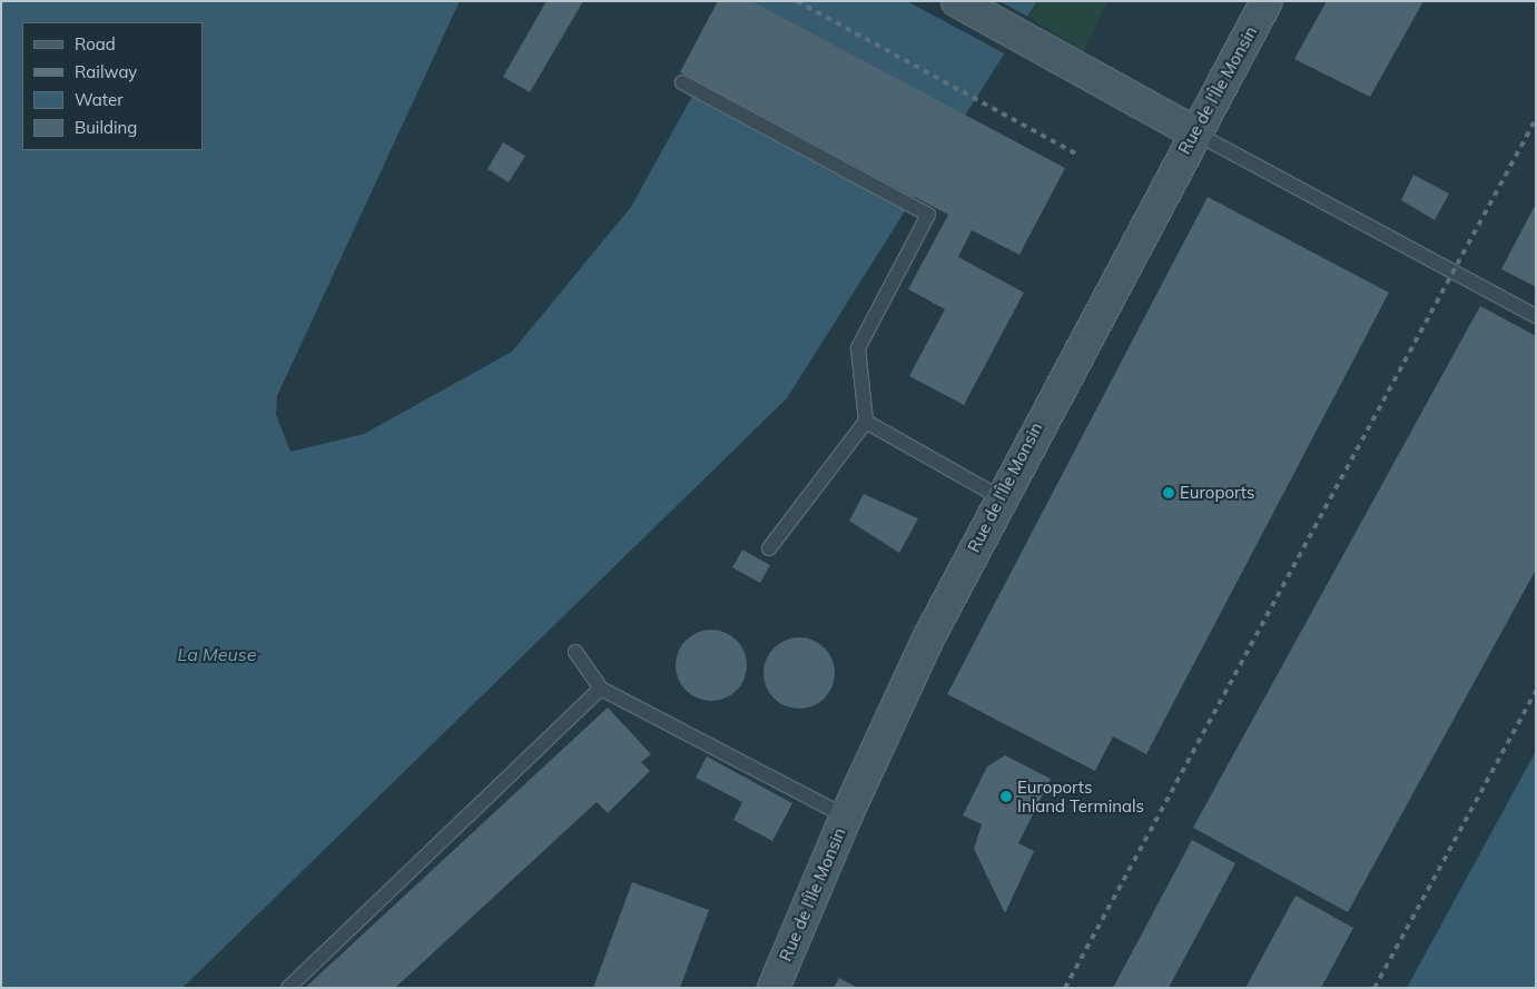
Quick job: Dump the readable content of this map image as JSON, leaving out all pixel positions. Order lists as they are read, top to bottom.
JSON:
{
  "streets": {
    "street": ["Rue de l'Île Monsin"]
  },
  "water": ["La Meuse"],
  "places": ["Euroports", "Euroports Inland Terminals"],
  "legend": [
    "Road",
    "Railway",
    "Water",
    "Building"
  ]
}
